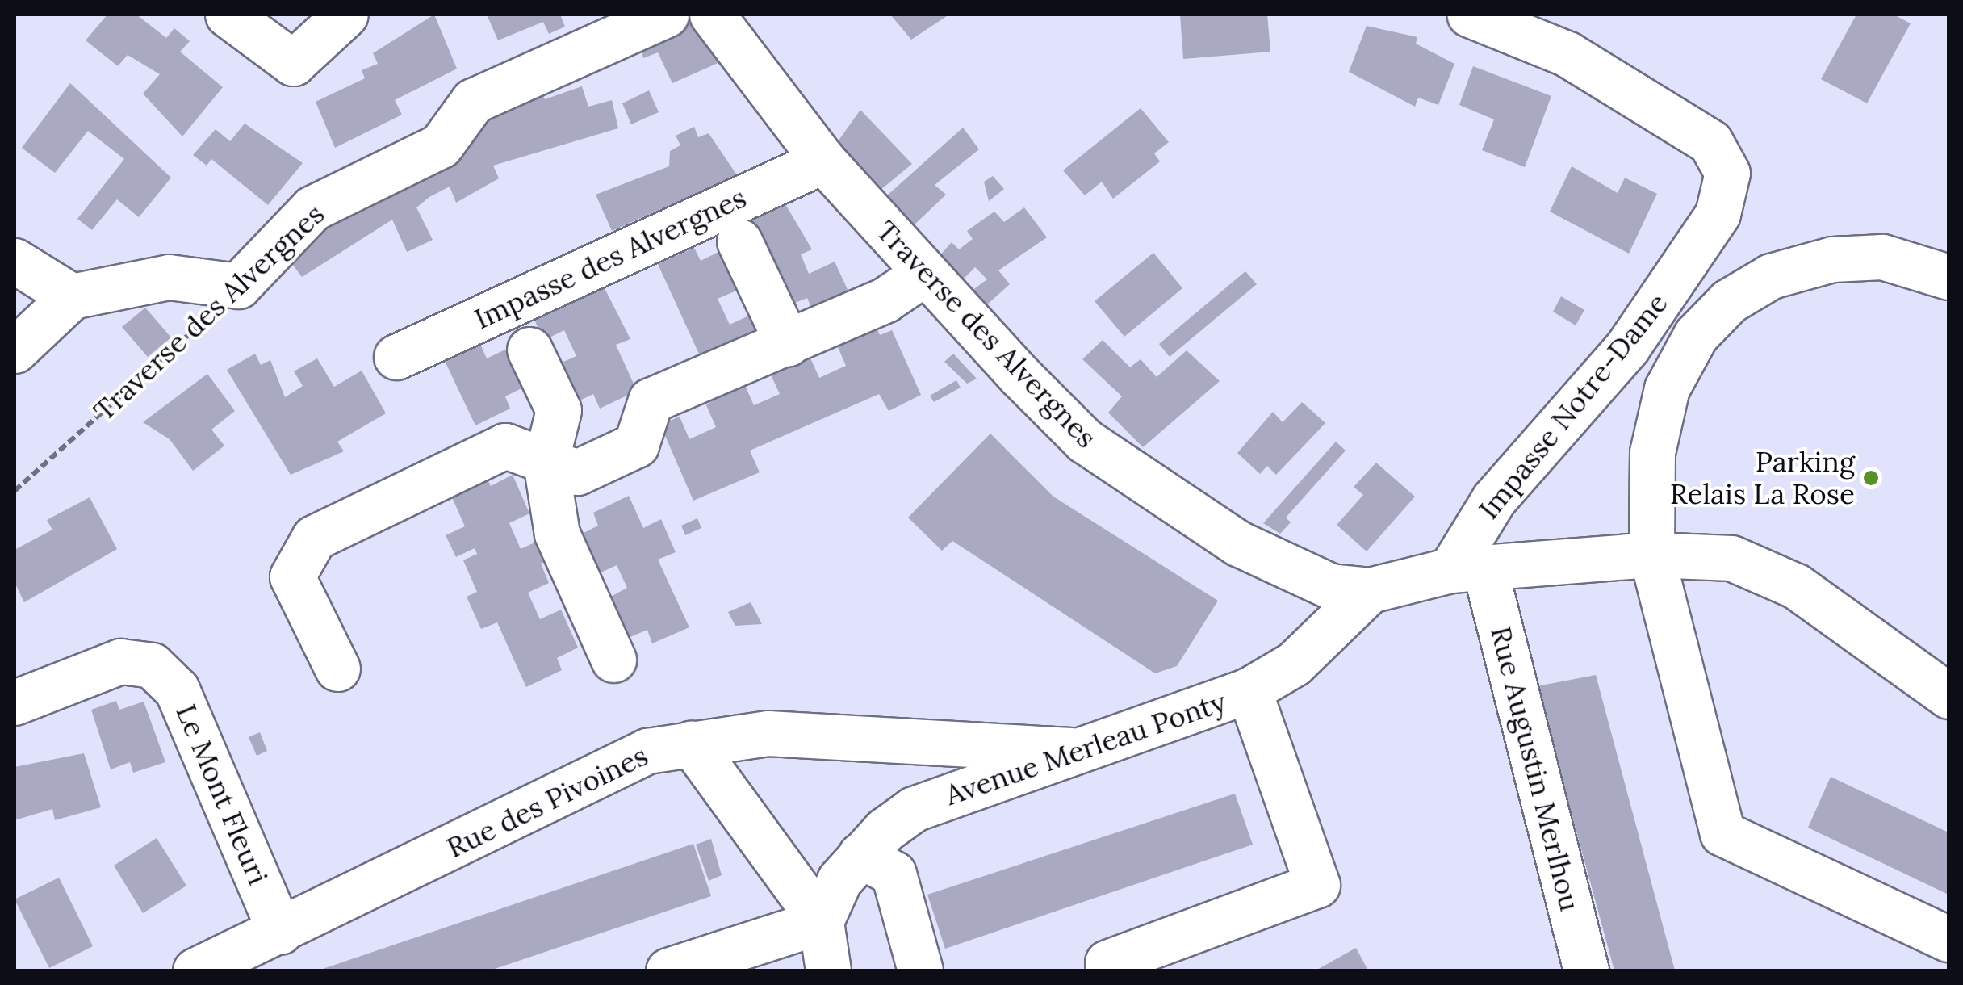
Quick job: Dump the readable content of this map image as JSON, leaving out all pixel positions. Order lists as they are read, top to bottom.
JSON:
{
  "streets": {
    "street": [
      "Impasse des Alvergnes",
      "Traverse des Alvergnes",
      "Impasse Notre-Dame",
      "Avenue Merleau Ponty",
      "Rue Augustin Merlhou",
      "Le Mont Fleuri",
      "Rue des Pivoines"
    ]
  },
  "crossings": [
    ["Impasse des Alvergnes", "Traverse des Alvergnes"],
    ["Traverse des Alvergnes", "Avenue Merleau Ponty"],
    ["Impasse Notre-Dame", "Rue Augustin Merlhou"],
    ["Avenue Merleau Ponty", "Rue des Pivoines"],
    ["Le Mont Fleuri", "Rue des Pivoines"]
  ],
  "places": ["Parking Relais La Rose"]
}
